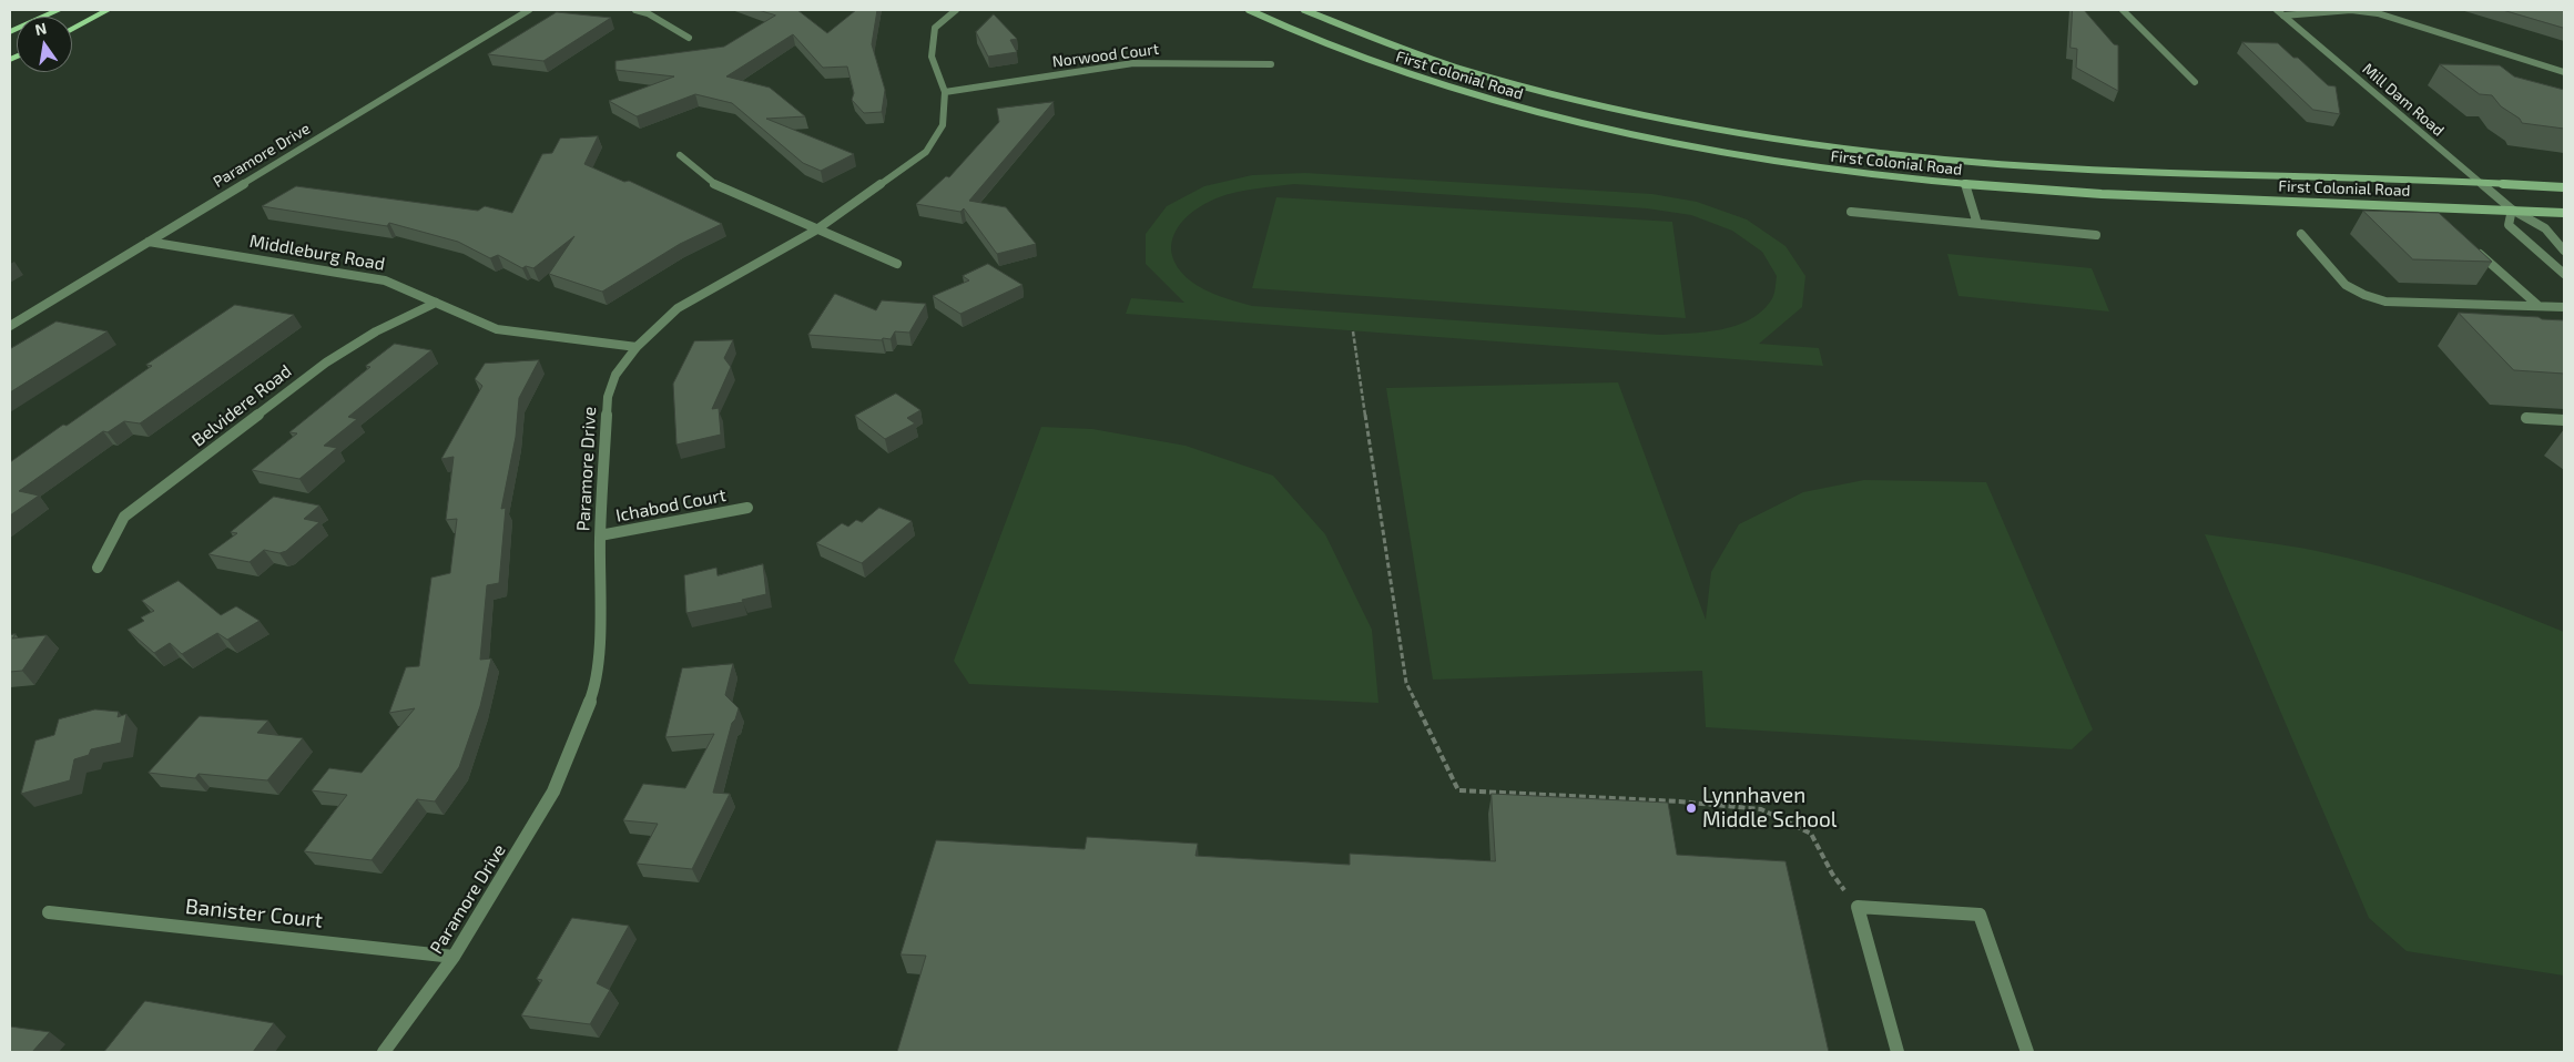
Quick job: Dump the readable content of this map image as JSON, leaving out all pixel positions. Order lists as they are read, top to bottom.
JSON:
{
  "streets": {
    "main road": ["First Colonial Road"],
    "street": [
      "Norwood Court",
      "Mill Dam Road",
      "Paramore Drive",
      "Middleburg Road",
      "Belvidere Road",
      "Ichabod Court",
      "Banister Court"
    ]
  },
  "crossings": [
    ["Norwood Court", "Paramore Drive"],
    ["First Colonial Road", "Mill Dam Road"],
    ["Paramore Drive", "Middleburg Road"],
    ["Paramore Drive", "Ichabod Court"],
    ["Paramore Drive", "Banister Court"],
    ["Middleburg Road", "Belvidere Road"]
  ],
  "places": ["Lynnhaven Middle School"],
  "north": "top"
}
